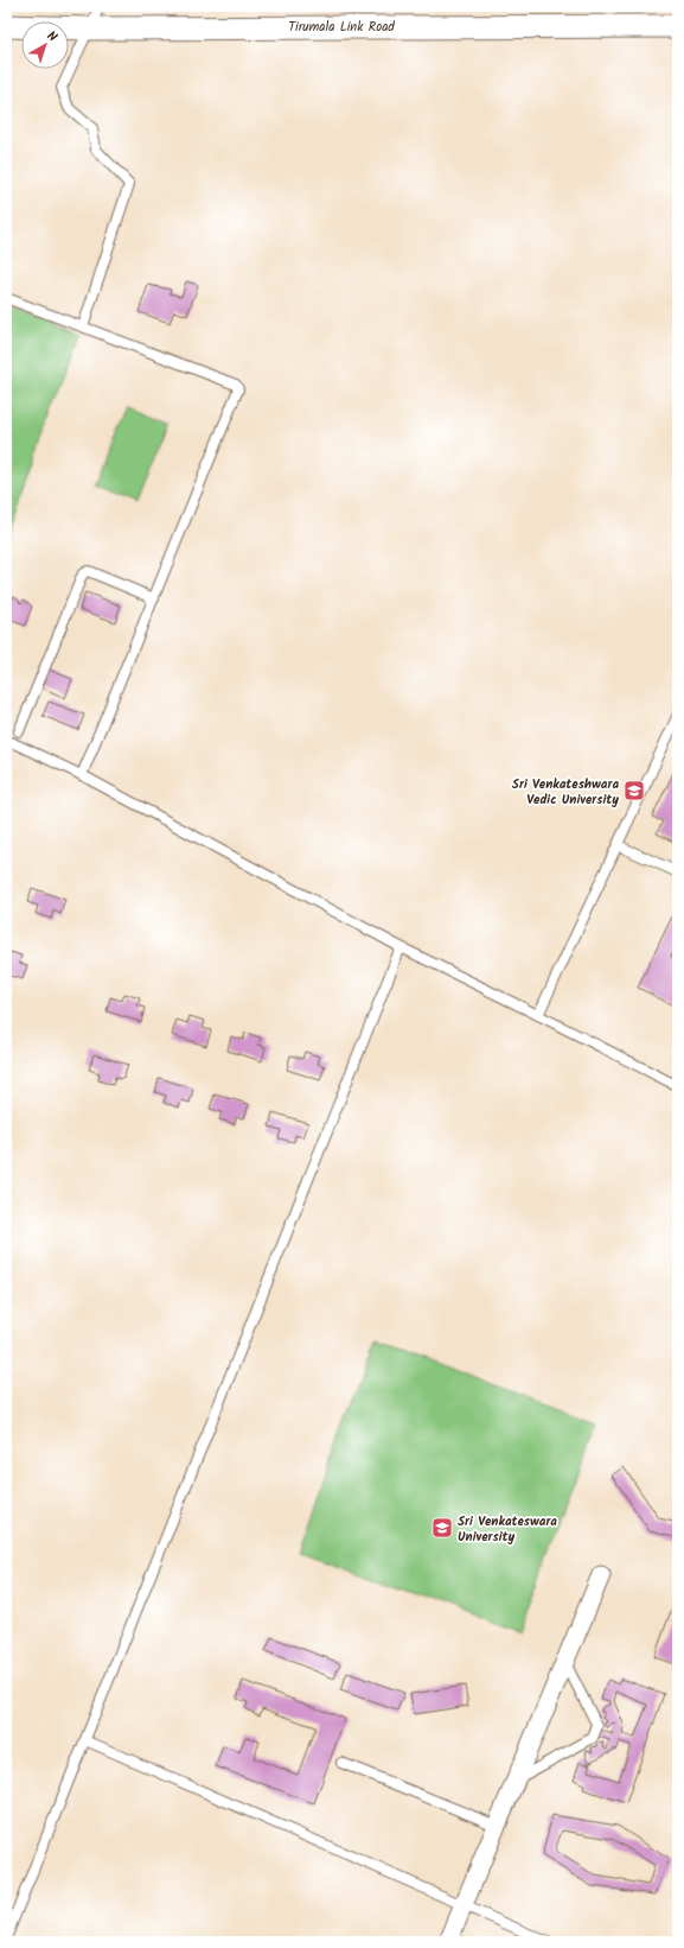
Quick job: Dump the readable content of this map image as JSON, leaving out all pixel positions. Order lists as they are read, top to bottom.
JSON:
{
  "streets": {
    "street": ["Tirumala Link Road"]
  },
  "places": {
    "school or university": ["Sri Venkateshwara Vedic University", "Sri Venkateswara University"]
  },
  "north": "top right"
}
